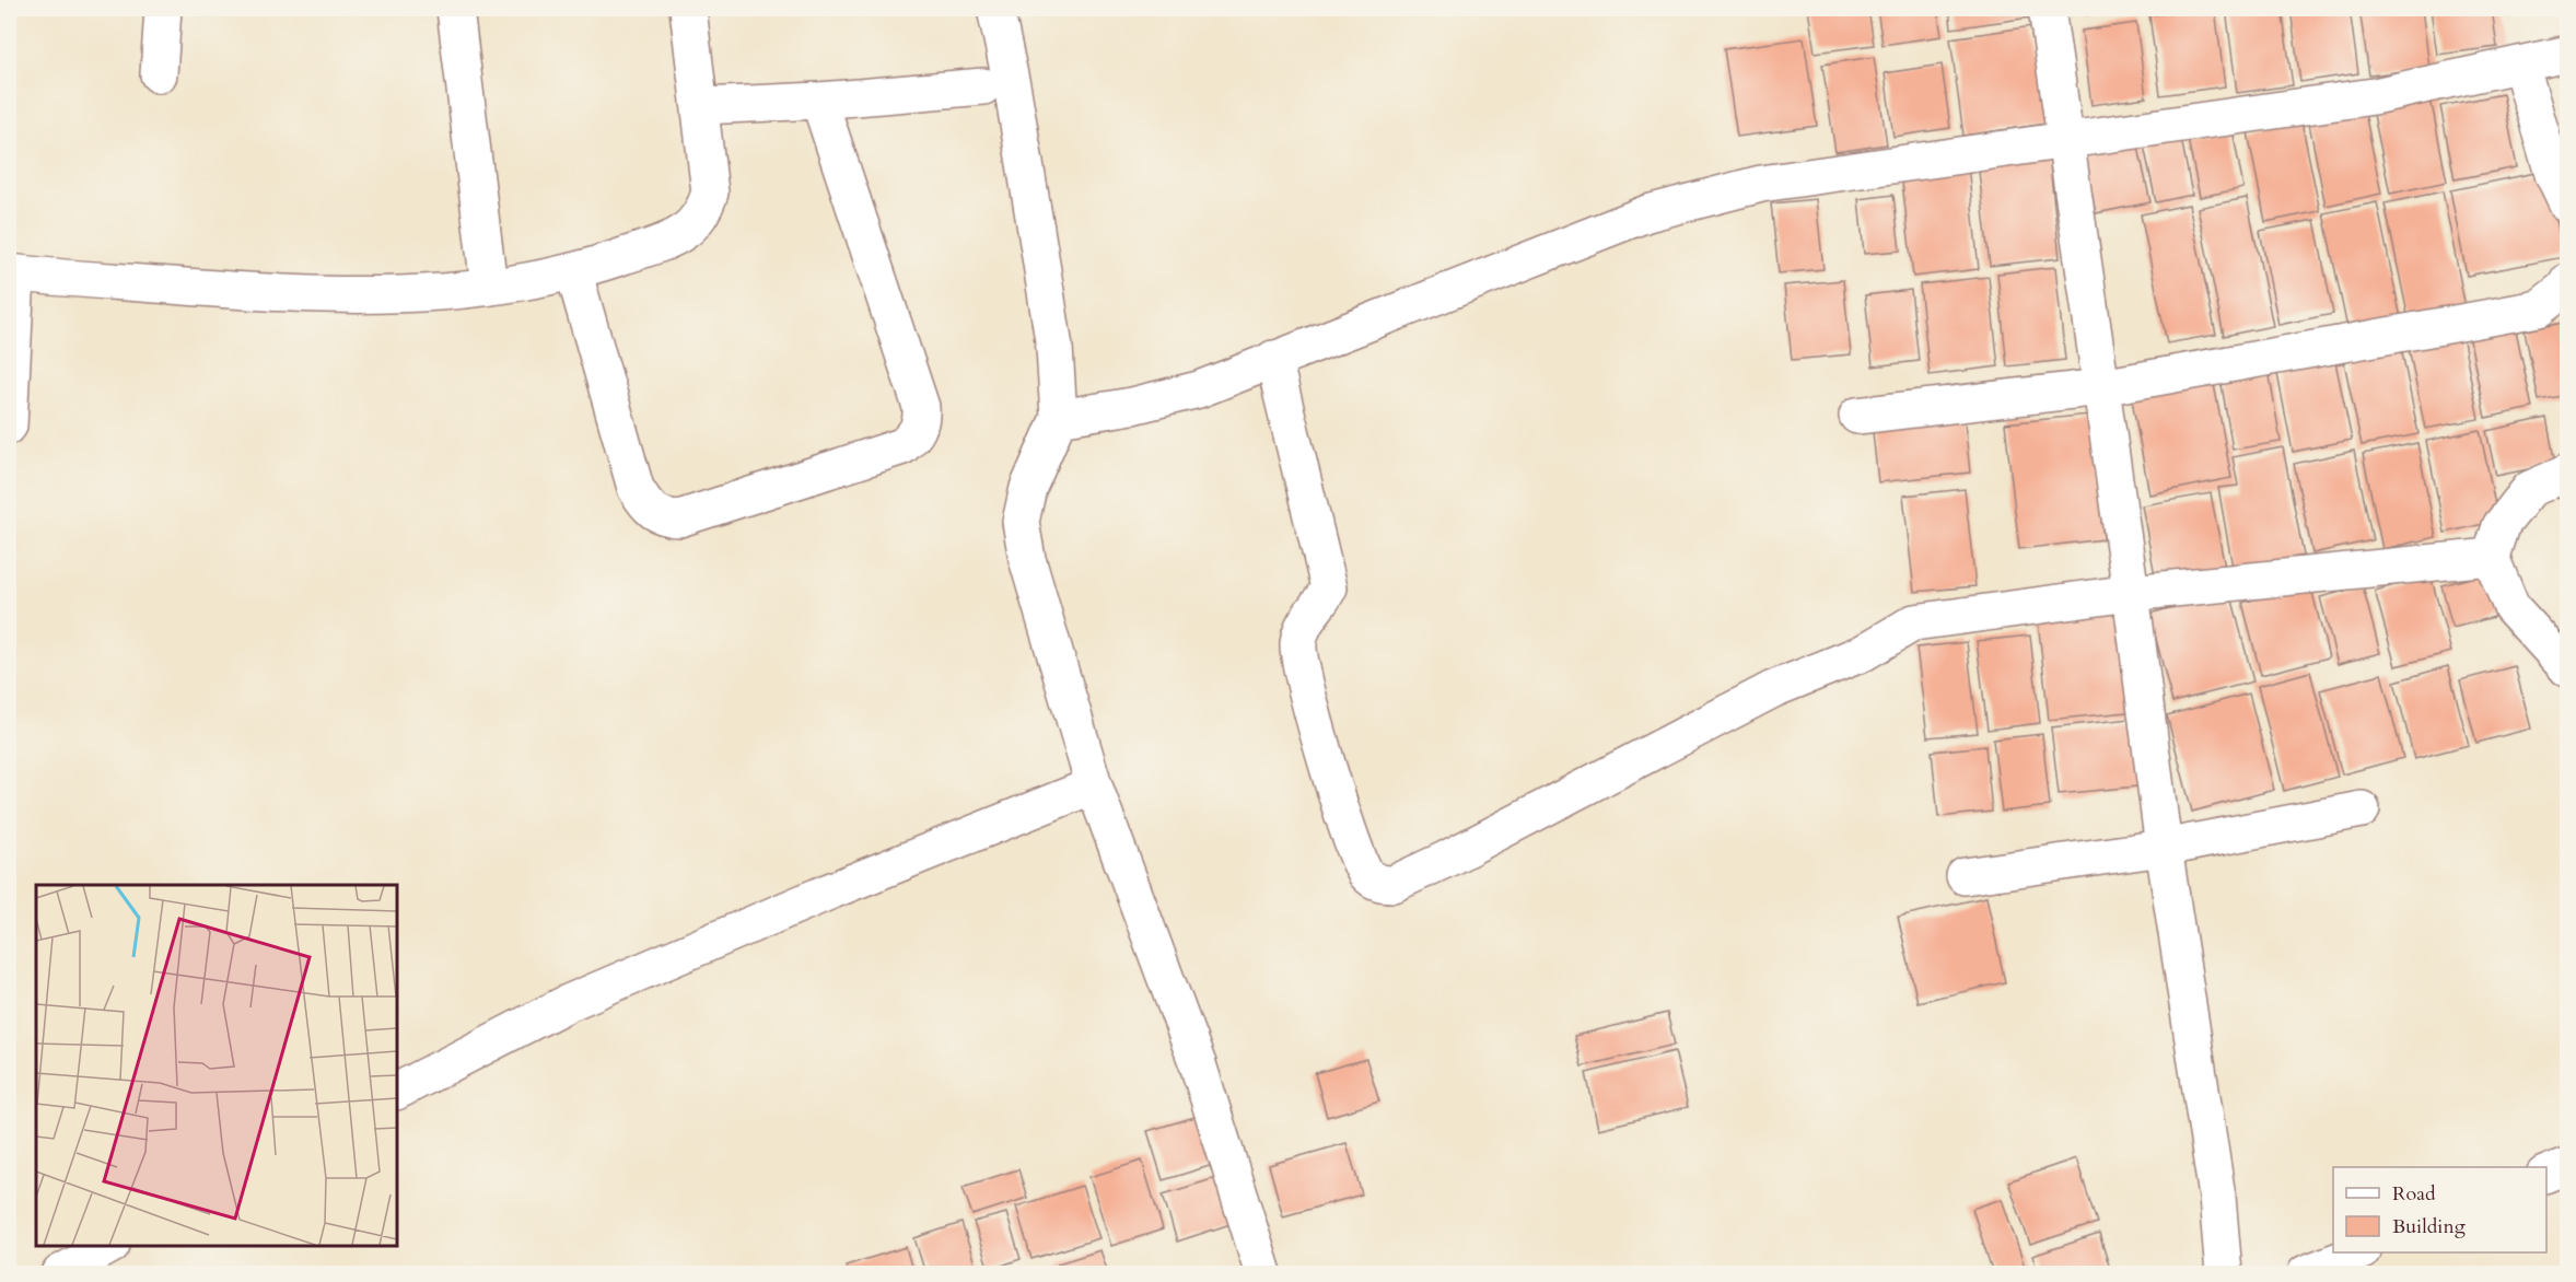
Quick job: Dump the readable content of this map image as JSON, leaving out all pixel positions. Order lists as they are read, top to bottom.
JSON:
{
  "legend": ["Road", "Building"]
}
